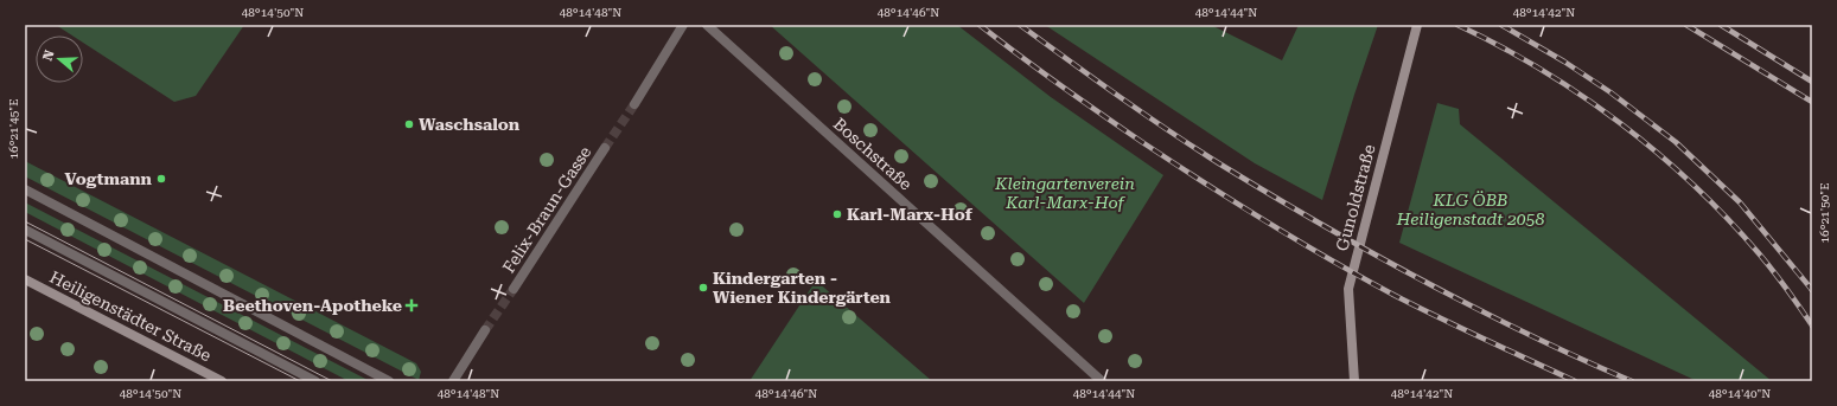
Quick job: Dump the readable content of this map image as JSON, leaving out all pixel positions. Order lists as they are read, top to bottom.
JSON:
{
  "streets": {
    "main road": ["Gunoldstraße", "Heiligenstädter Straße"],
    "street": ["Boschstraße", "Felix-Braun-Gasse"]
  },
  "parks": ["Kleingartenverein Karl-Marx-Hof", "KLG ÖBB Heiligenstadt 2058"],
  "places": {
    "other": [
      "Waschsalon",
      "Vogtmann",
      "Karl-Marx-Hof",
      "Kindergarten - Wiener Kindergärten"
    ],
    "health": ["Beethoven-Apotheke"]
  },
  "north": "left",
  "coordinates": [
    "48°14'50\"N",
    "48°14'48\"N",
    "48°14'46\"N",
    "48°14'44\"N",
    "48°14'42\"N",
    "16°21'45\"E",
    "16°21'50\"E",
    "48°14'40\"N"
  ]
}
